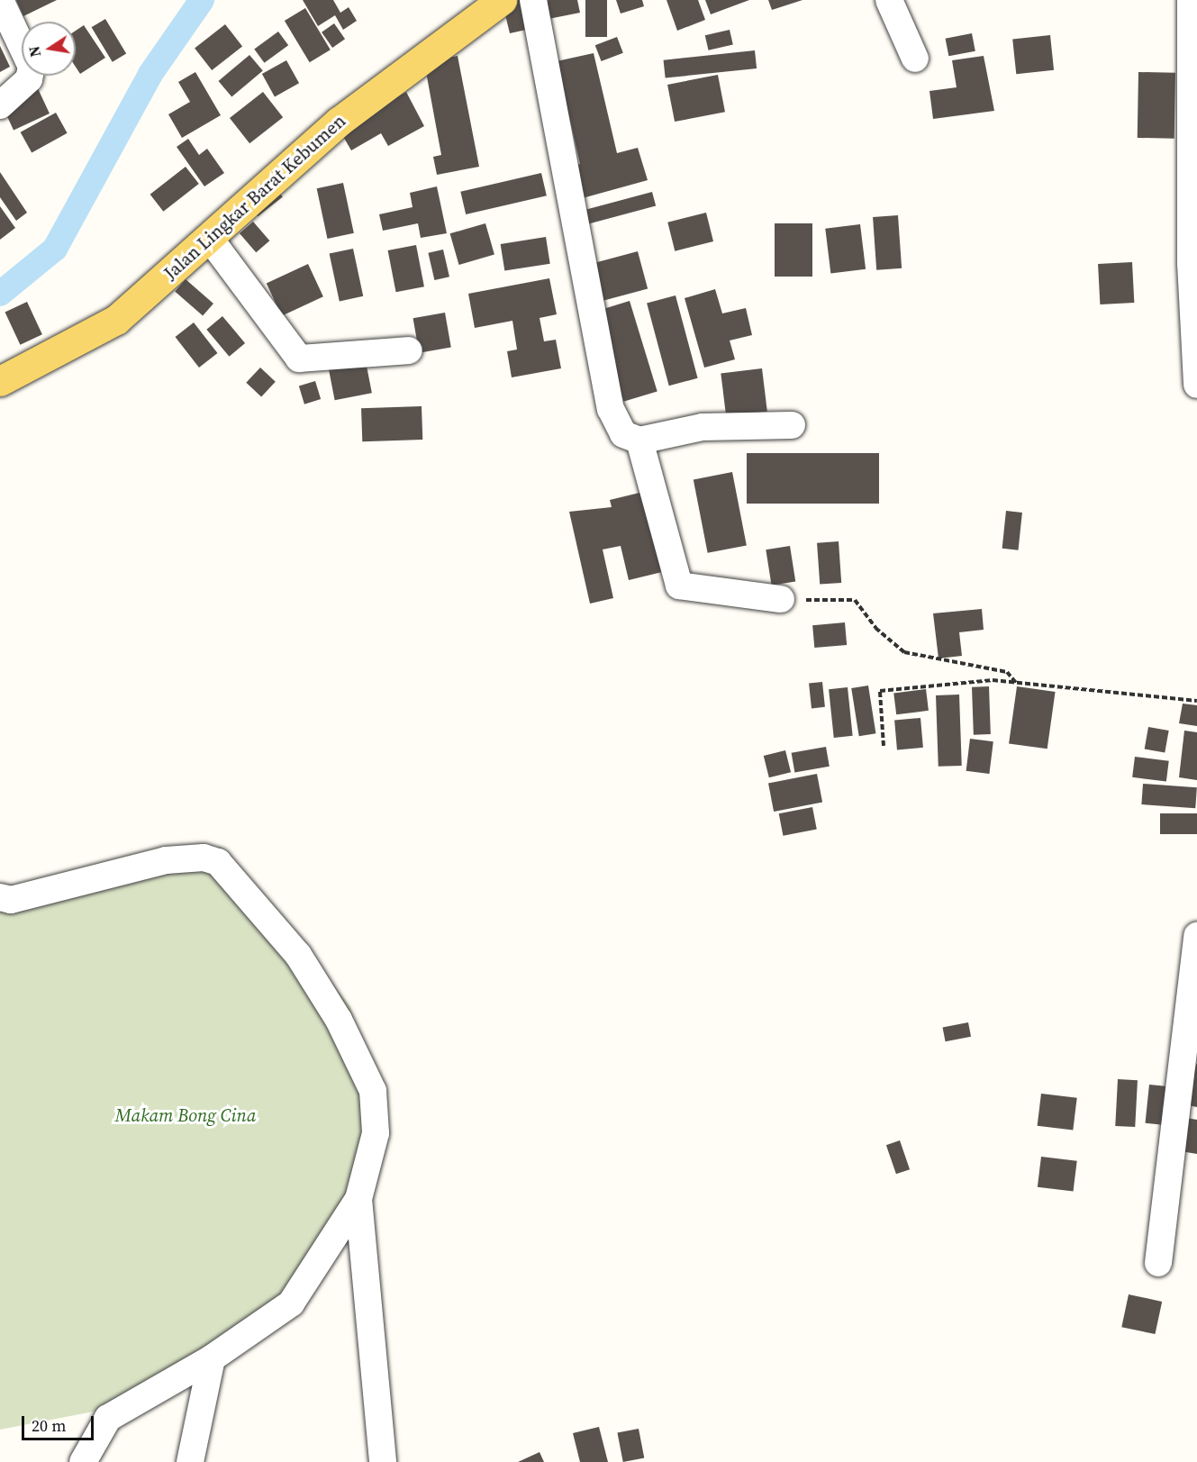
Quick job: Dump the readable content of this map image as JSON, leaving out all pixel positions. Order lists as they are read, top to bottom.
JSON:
{
  "streets": {
    "main road": ["Jalan Lingkar Barat Kebumen"]
  },
  "parks": ["Makam Bong Cina"],
  "scale_bar": "20 m",
  "north": "left"
}
